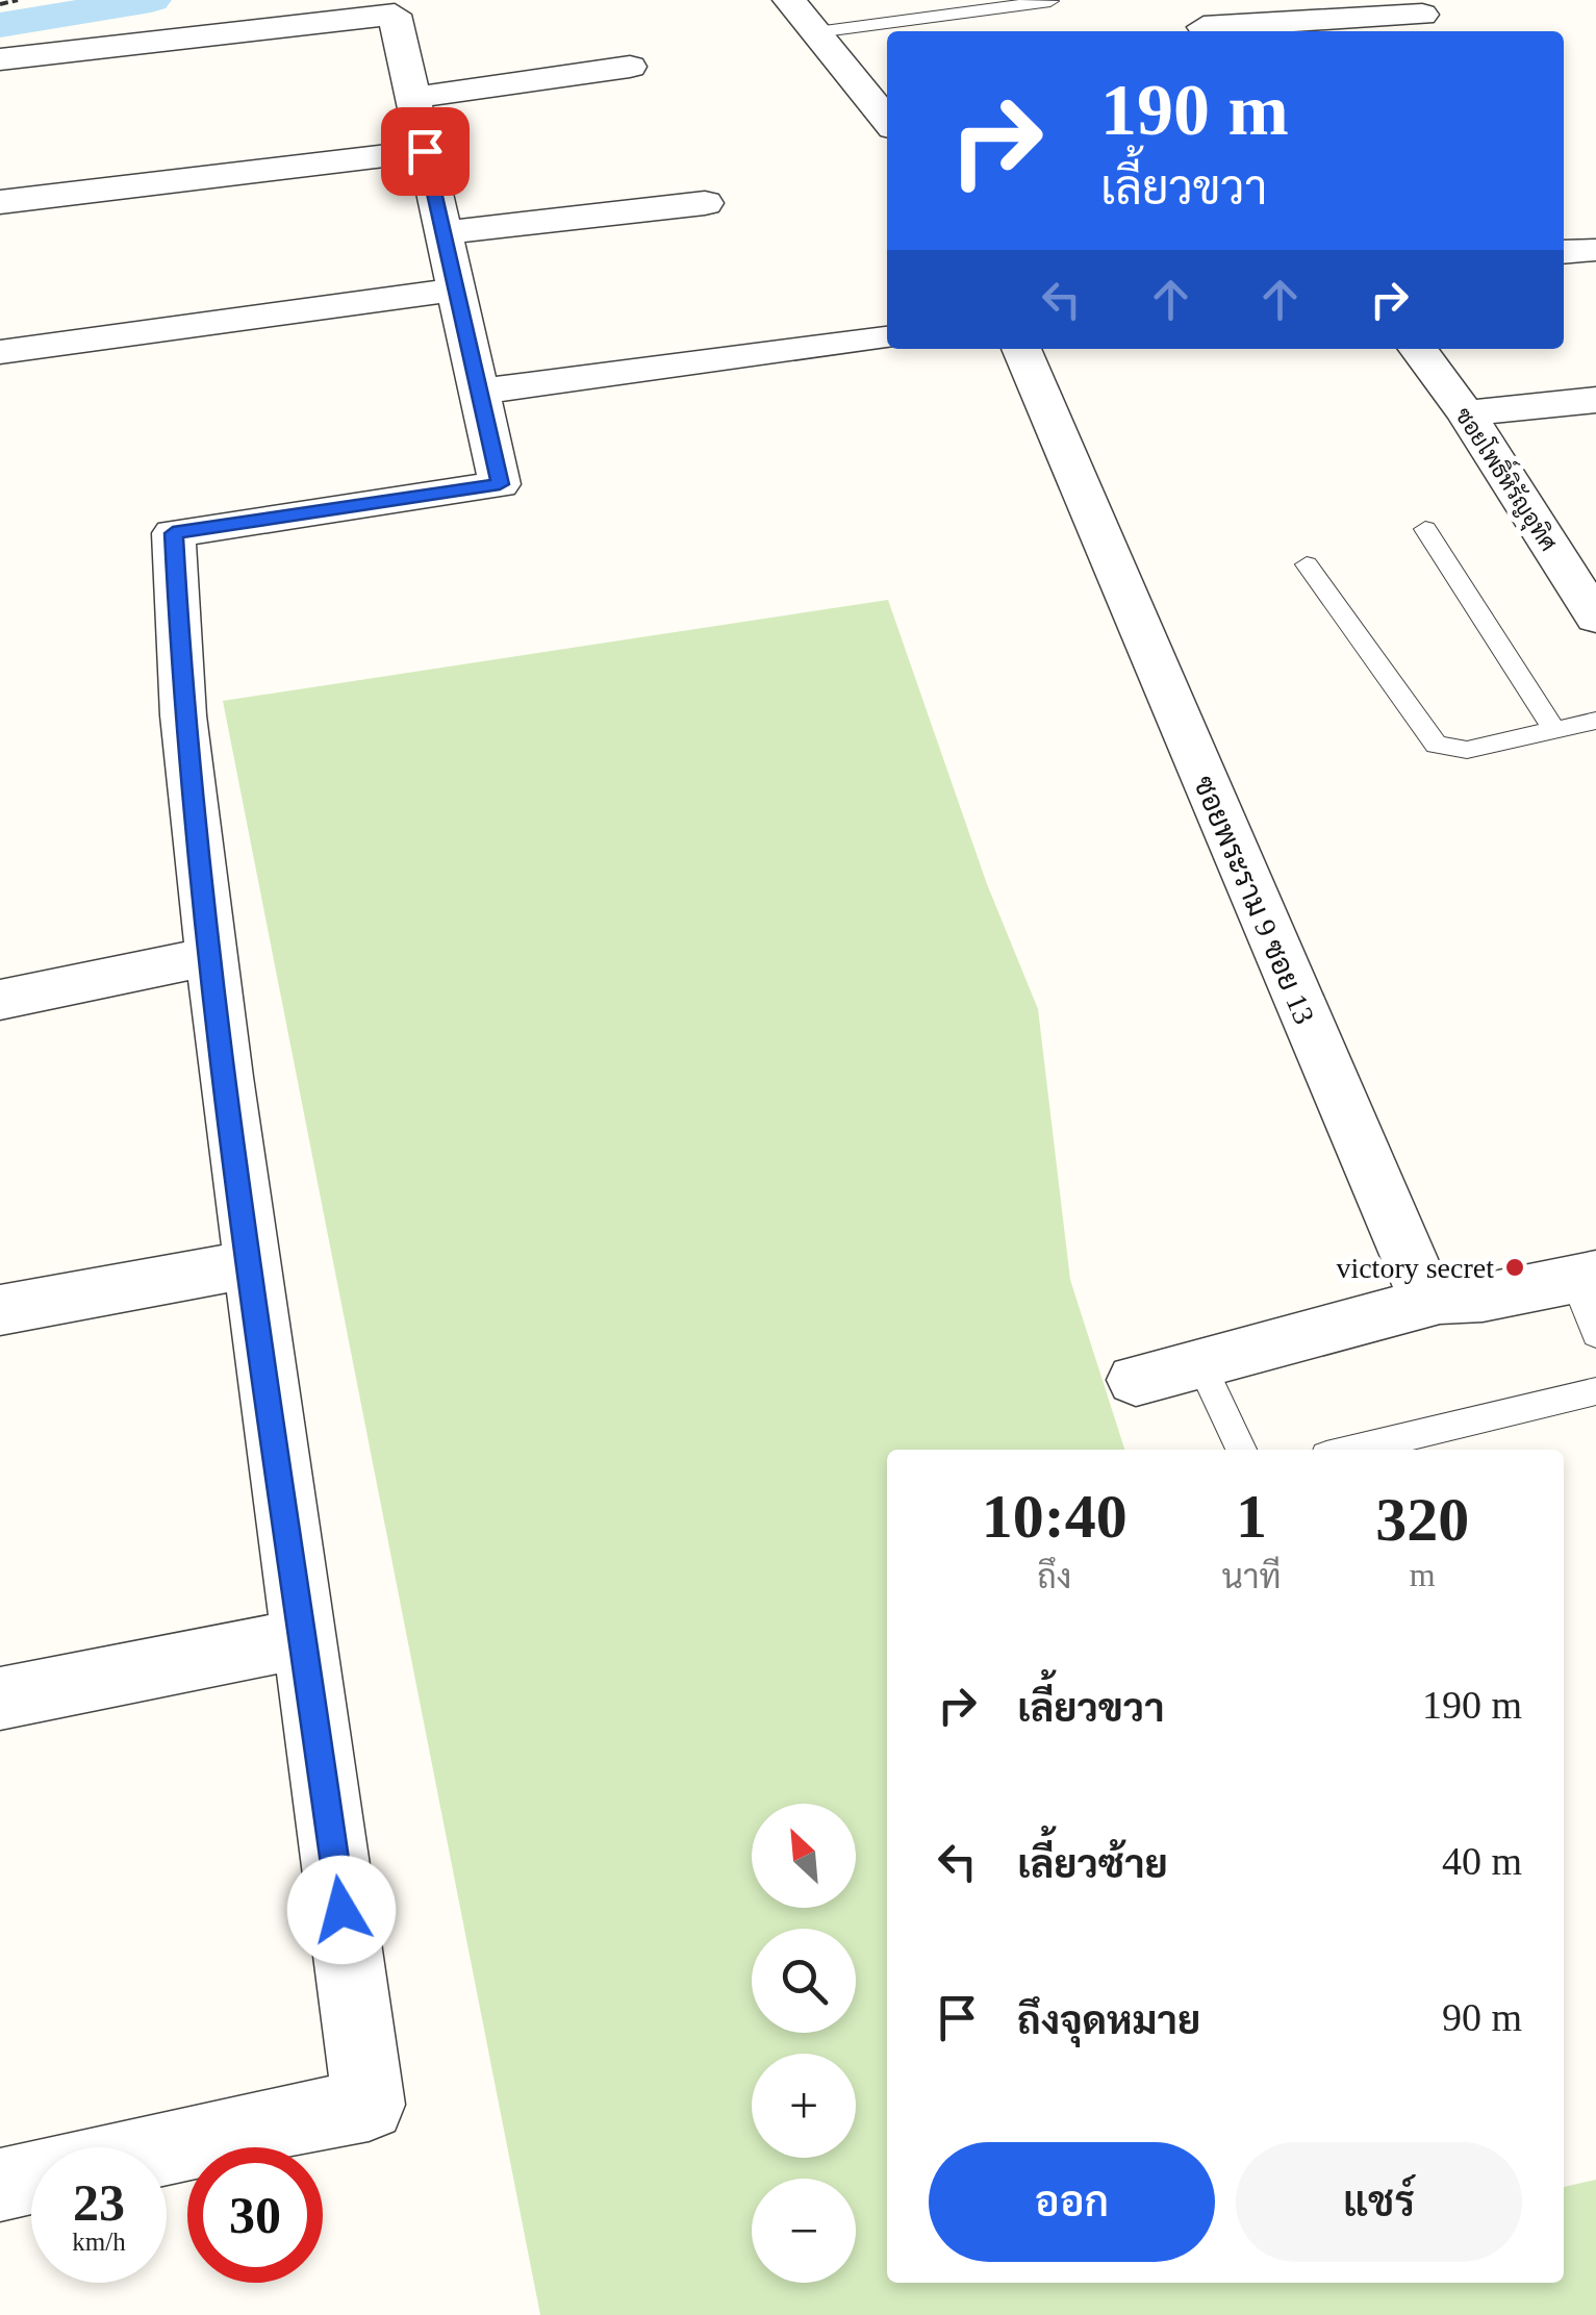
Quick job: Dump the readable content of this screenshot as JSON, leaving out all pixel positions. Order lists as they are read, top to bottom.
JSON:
{
  "streets": {
    "street": ["ซอยโพธิ์หิรัญอุทิศ", "ซอยพระราม 9 ซอย 13"]
  },
  "places": ["victory secret"],
  "north": "top left",
  "page": {
    "turn": ["190 m", "เลี้ยวขวา"],
    "eta": [
      "10:40",
      "ถึง",
      "1",
      "นาที",
      "320",
      "m"
    ],
    "list": [
      {
        "name": "เลี้ยวขวา",
        "value": "190 m"
      },
      {
        "name": "เลี้ยวซ้าย",
        "value": "40 m"
      },
      {
        "name": "ถึงจุดหมาย",
        "value": "90 m"
      }
    ],
    "map_buttons": ["+", "−"],
    "buttons": ["ออก", "แชร์"],
    "speed": "23 km/h",
    "limit": "30"
  }
}
